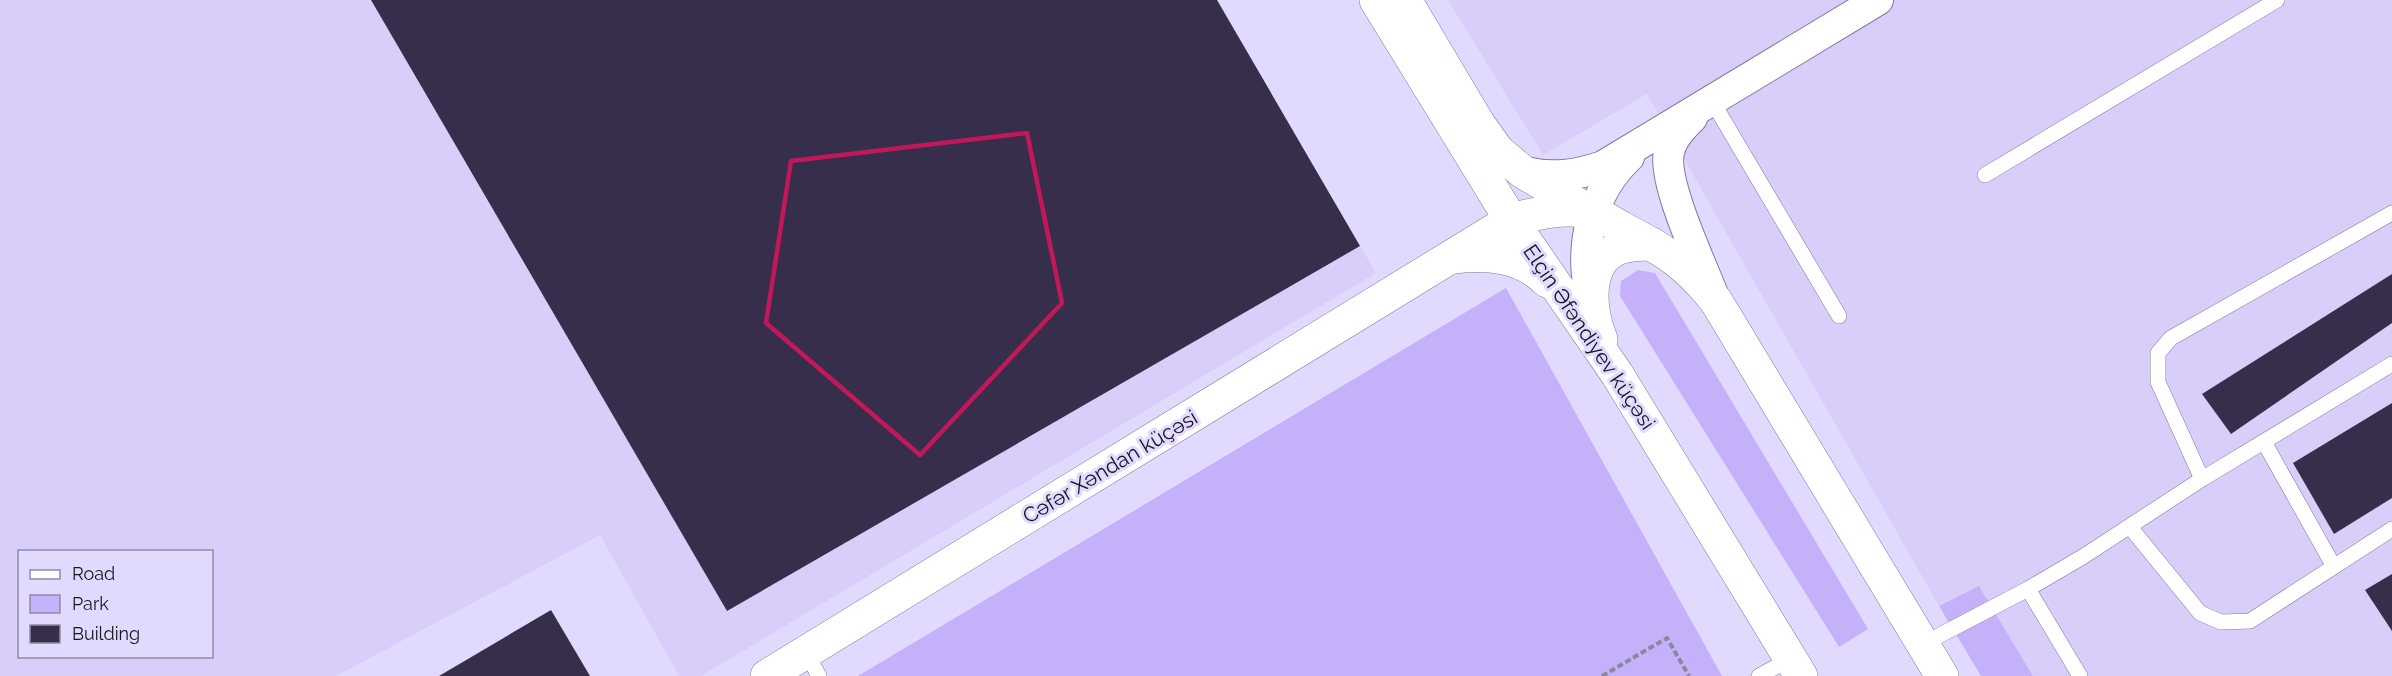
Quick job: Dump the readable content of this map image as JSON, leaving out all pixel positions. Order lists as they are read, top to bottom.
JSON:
{
  "streets": {
    "main road": ["Elçin Əfəndiyev küçəsi", "Cəfər Xəndan küçəsi"]
  },
  "crossings": [
    ["Elçin Əfəndiyev küçəsi", "Cəfər Xəndan küçəsi"]
  ],
  "legend": ["Road", "Park", "Building"]
}
